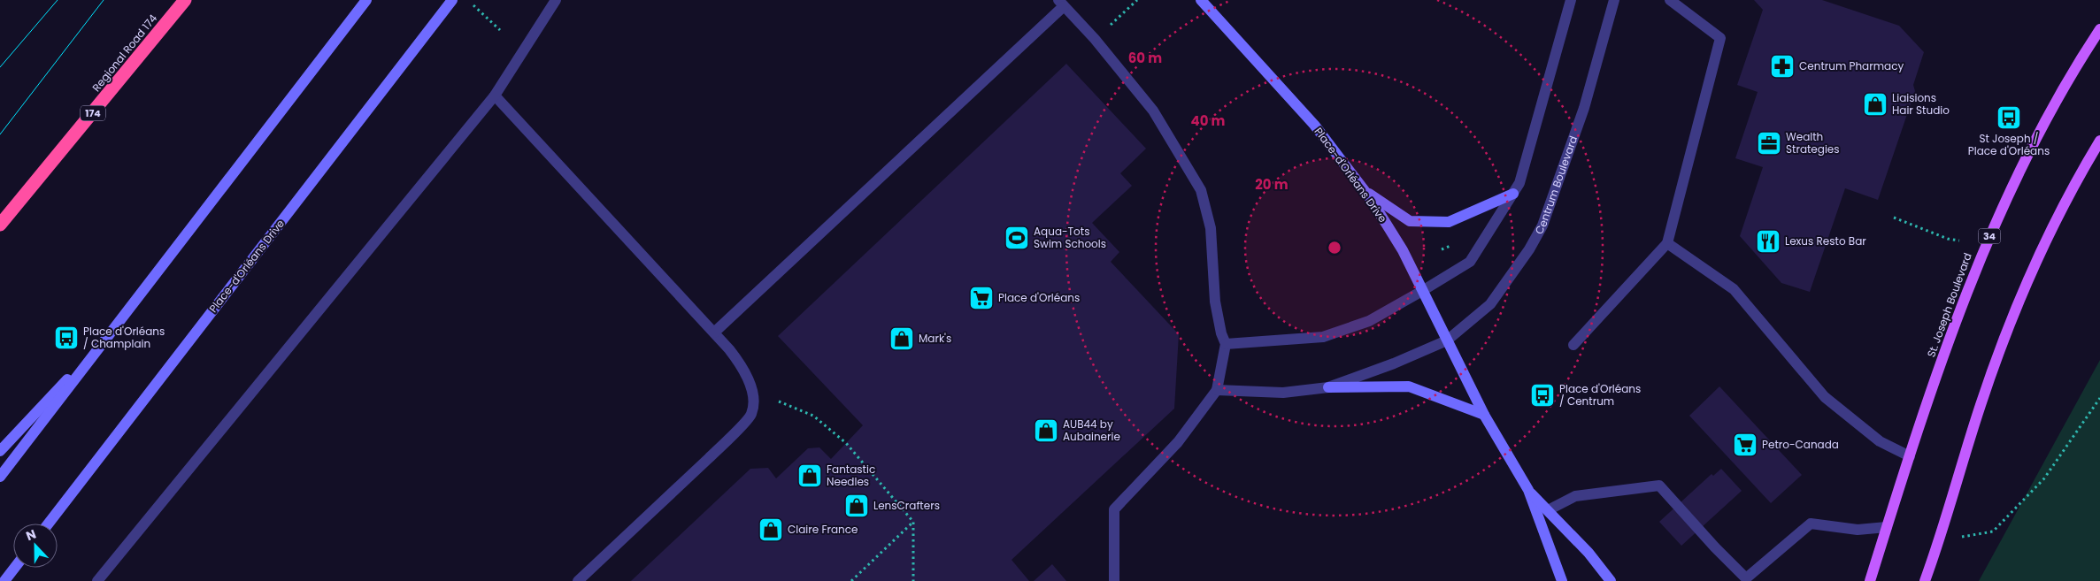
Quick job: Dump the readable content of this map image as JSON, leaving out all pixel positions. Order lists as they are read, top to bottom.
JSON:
{
  "streets": {
    "highway": ["Regional Road 174", "174"],
    "main road": ["Place-d'Orléans Drive", "34", "St. Joseph Boulevard"],
    "street": ["Centrum Boulevard"]
  },
  "crossings": [
    ["Place-d'Orléans Drive", "Centrum Boulevard"]
  ],
  "places": {
    "pharmacy": ["Centrum Pharmacy"],
    "shop": [
      "Liaisions Hair Studio",
      "Mark's",
      "AUB44 by Aubainerie",
      "Fantastic Needles",
      "LensCrafters",
      "Claire France"
    ],
    "bus stop": ["St Joseph / Place d'Orléans", "Place d'Orléans / Champlain", "Place d'Orléans / Centrum"],
    "office": ["Wealth Strategies"],
    "sports": ["Aqua-Tots Swim Schools"],
    "restaurant": ["Lexus Resto Bar"],
    "supermarket": ["Place d'Orléans", "Petro-Canada"]
  },
  "north": "top",
  "rings": ["60 m", "40 m", "20 m"]
}
